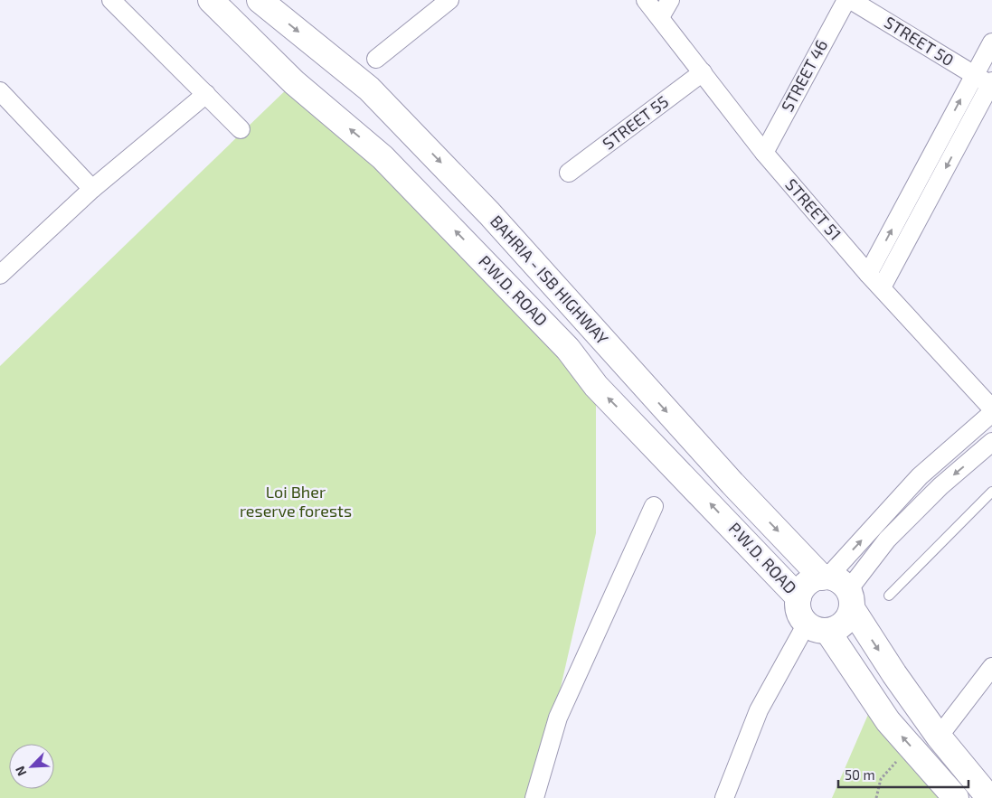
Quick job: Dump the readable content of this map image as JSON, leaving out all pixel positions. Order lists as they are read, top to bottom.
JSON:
{
  "streets": {
    "main road": ["BAHRIA - ISB HIGHWAY", "P.W.D. ROAD"],
    "street": [
      "STREET 50",
      "STREET 46",
      "STREET 55",
      "STREET 51"
    ]
  },
  "crossings": [
    ["STREET 46", "STREET 51"],
    ["STREET 55", "STREET 51"],
    ["BAHRIA - ISB HIGHWAY", "P.W.D. ROAD"]
  ],
  "one_way": ["BAHRIA - ISB HIGHWAY", "P.W.D. ROAD"],
  "parks": ["Loi Bher reserve forests"],
  "scale_bar": "50 m",
  "north": "bottom left"
}
